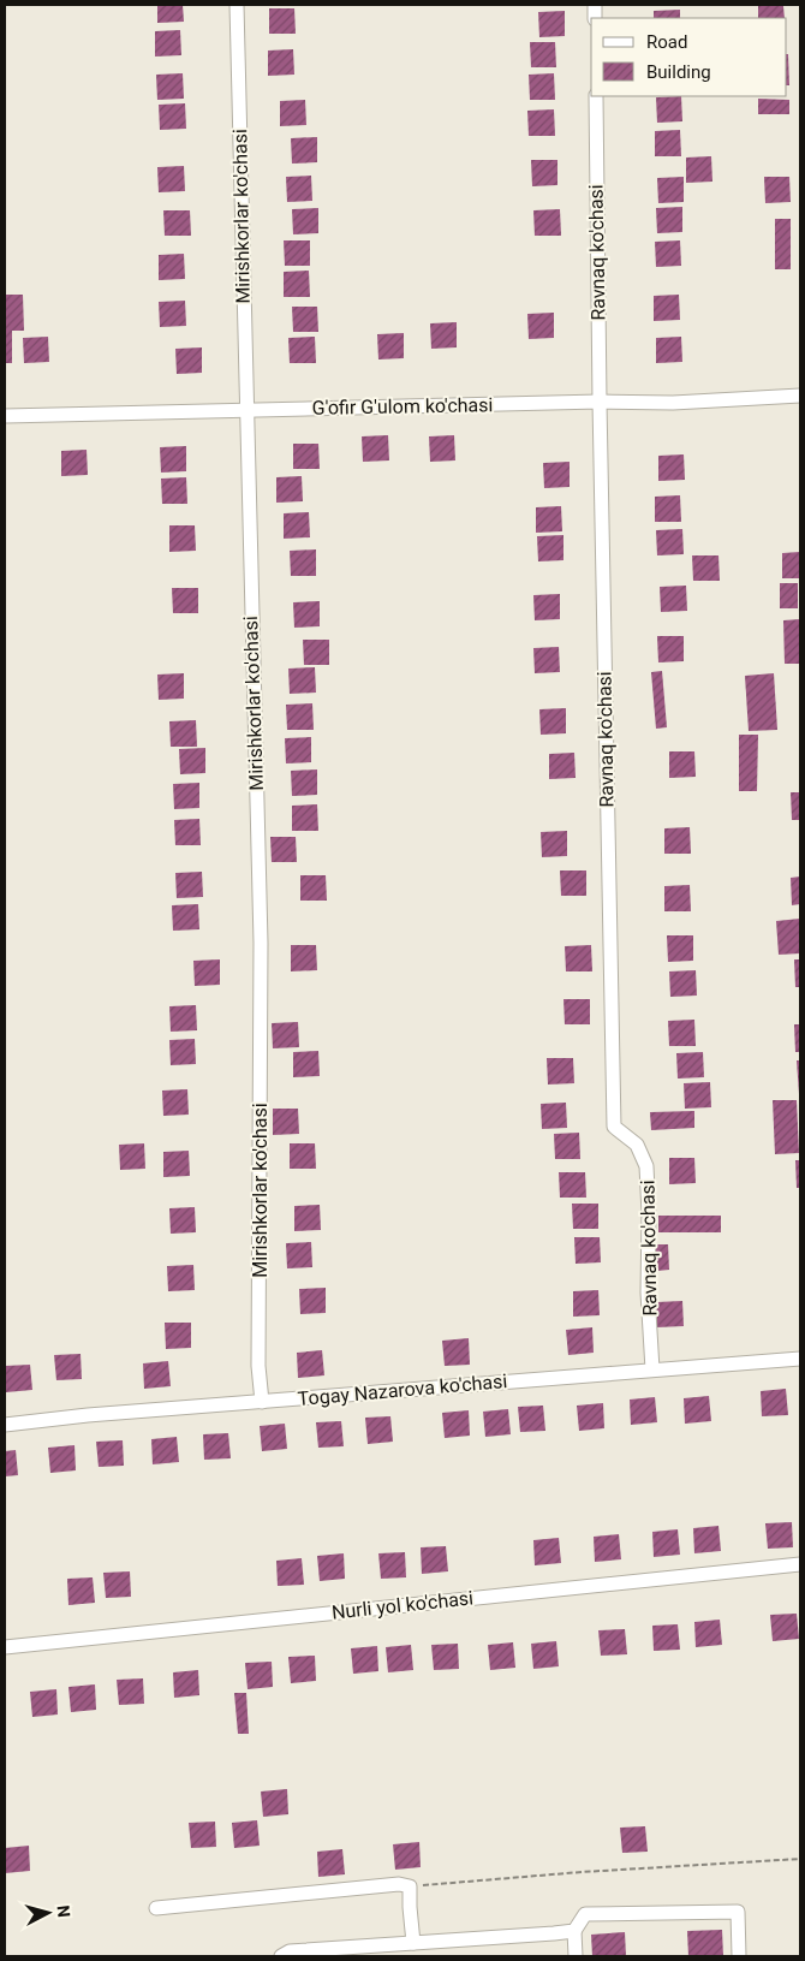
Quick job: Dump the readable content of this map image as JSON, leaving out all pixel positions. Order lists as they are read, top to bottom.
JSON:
{
  "streets": {
    "street": [
      "Mirishkorlar ko'chasi",
      "Ravnaq ko'chasi",
      "G'ofir G'ulom ko'chasi",
      "Togay Nazarova ko'chasi",
      "Nurli yol ko'chasi"
    ]
  },
  "crossings": [
    ["Mirishkorlar ko'chasi", "G'ofir G'ulom ko'chasi"],
    ["Mirishkorlar ko'chasi", "Togay Nazarova ko'chasi"],
    ["Ravnaq ko'chasi", "G'ofir G'ulom ko'chasi"],
    ["Ravnaq ko'chasi", "Togay Nazarova ko'chasi"]
  ],
  "legend": ["Road", "Building"],
  "north": "right"
}
